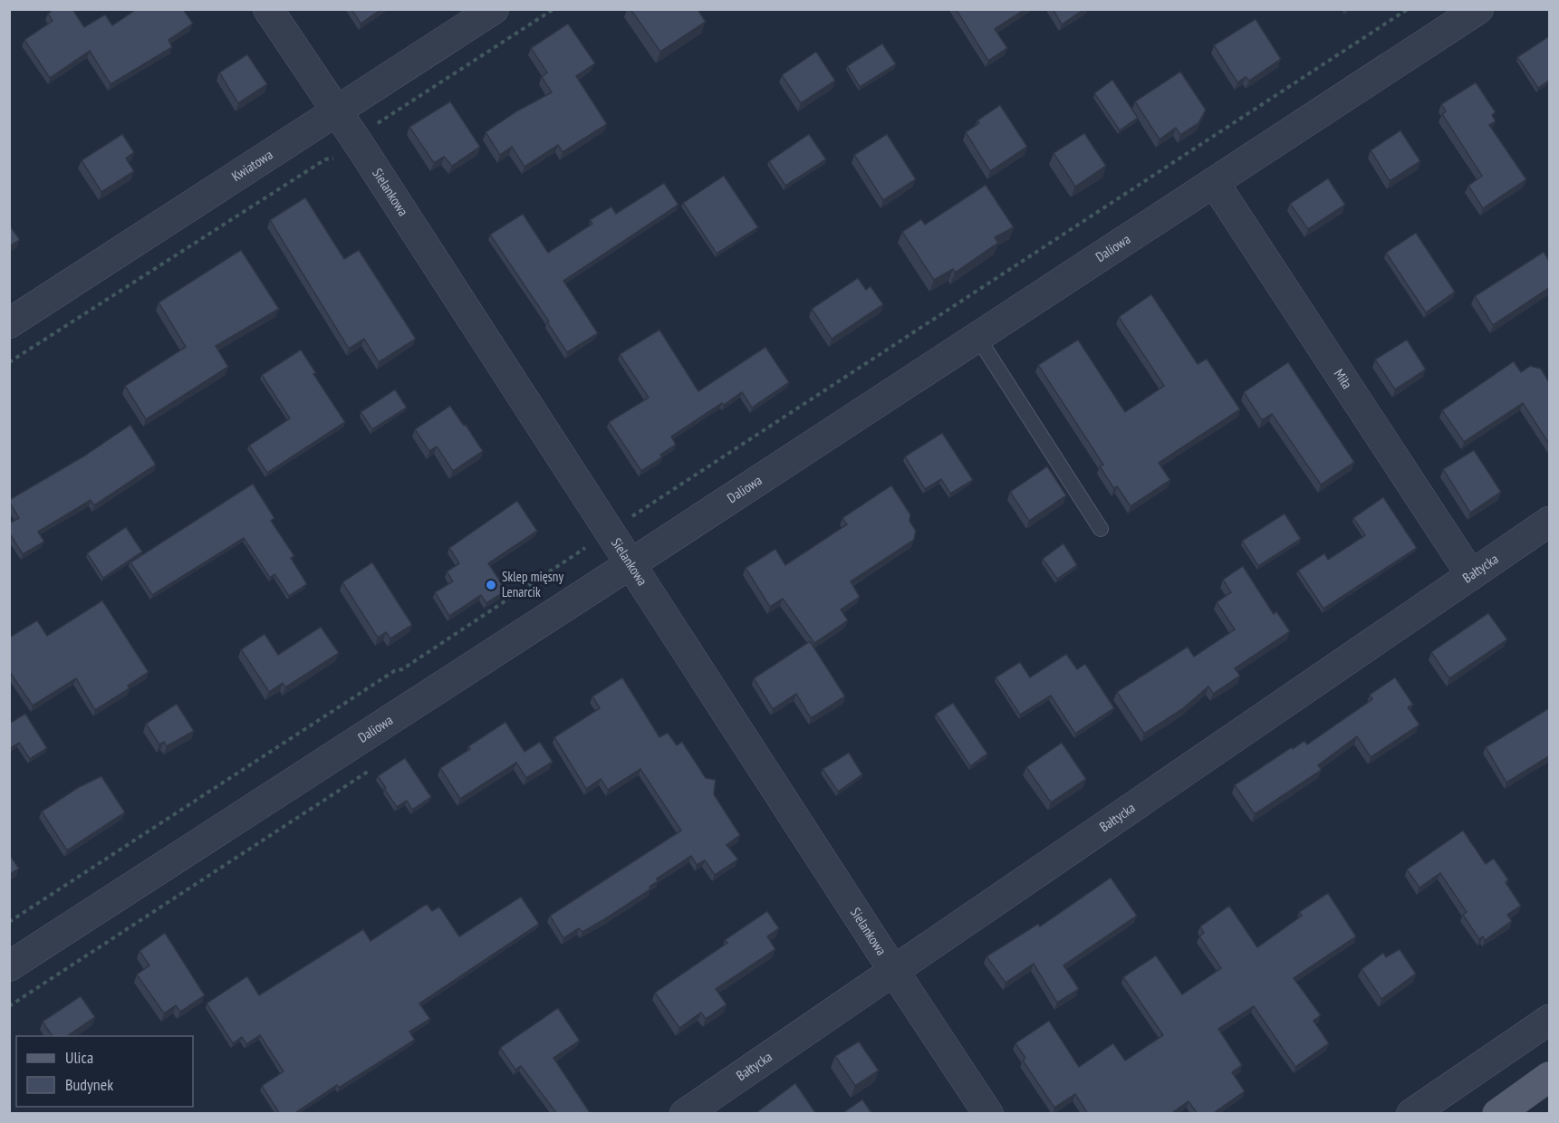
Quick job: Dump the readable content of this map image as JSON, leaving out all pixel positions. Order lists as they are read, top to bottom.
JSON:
{
  "streets": {
    "street": [
      "Kwiatowa",
      "Sielankowa",
      "Daliowa",
      "Miła",
      "Bałtycka"
    ]
  },
  "crossings": [
    ["Kwiatowa", "Sielankowa"],
    ["Sielankowa", "Daliowa"],
    ["Sielankowa", "Bałtycka"],
    ["Daliowa", "Miła"],
    ["Miła", "Bałtycka"]
  ],
  "places": ["Sklep mięsny Lenarcik"],
  "legend": ["Ulica", "Budynek"]
}
